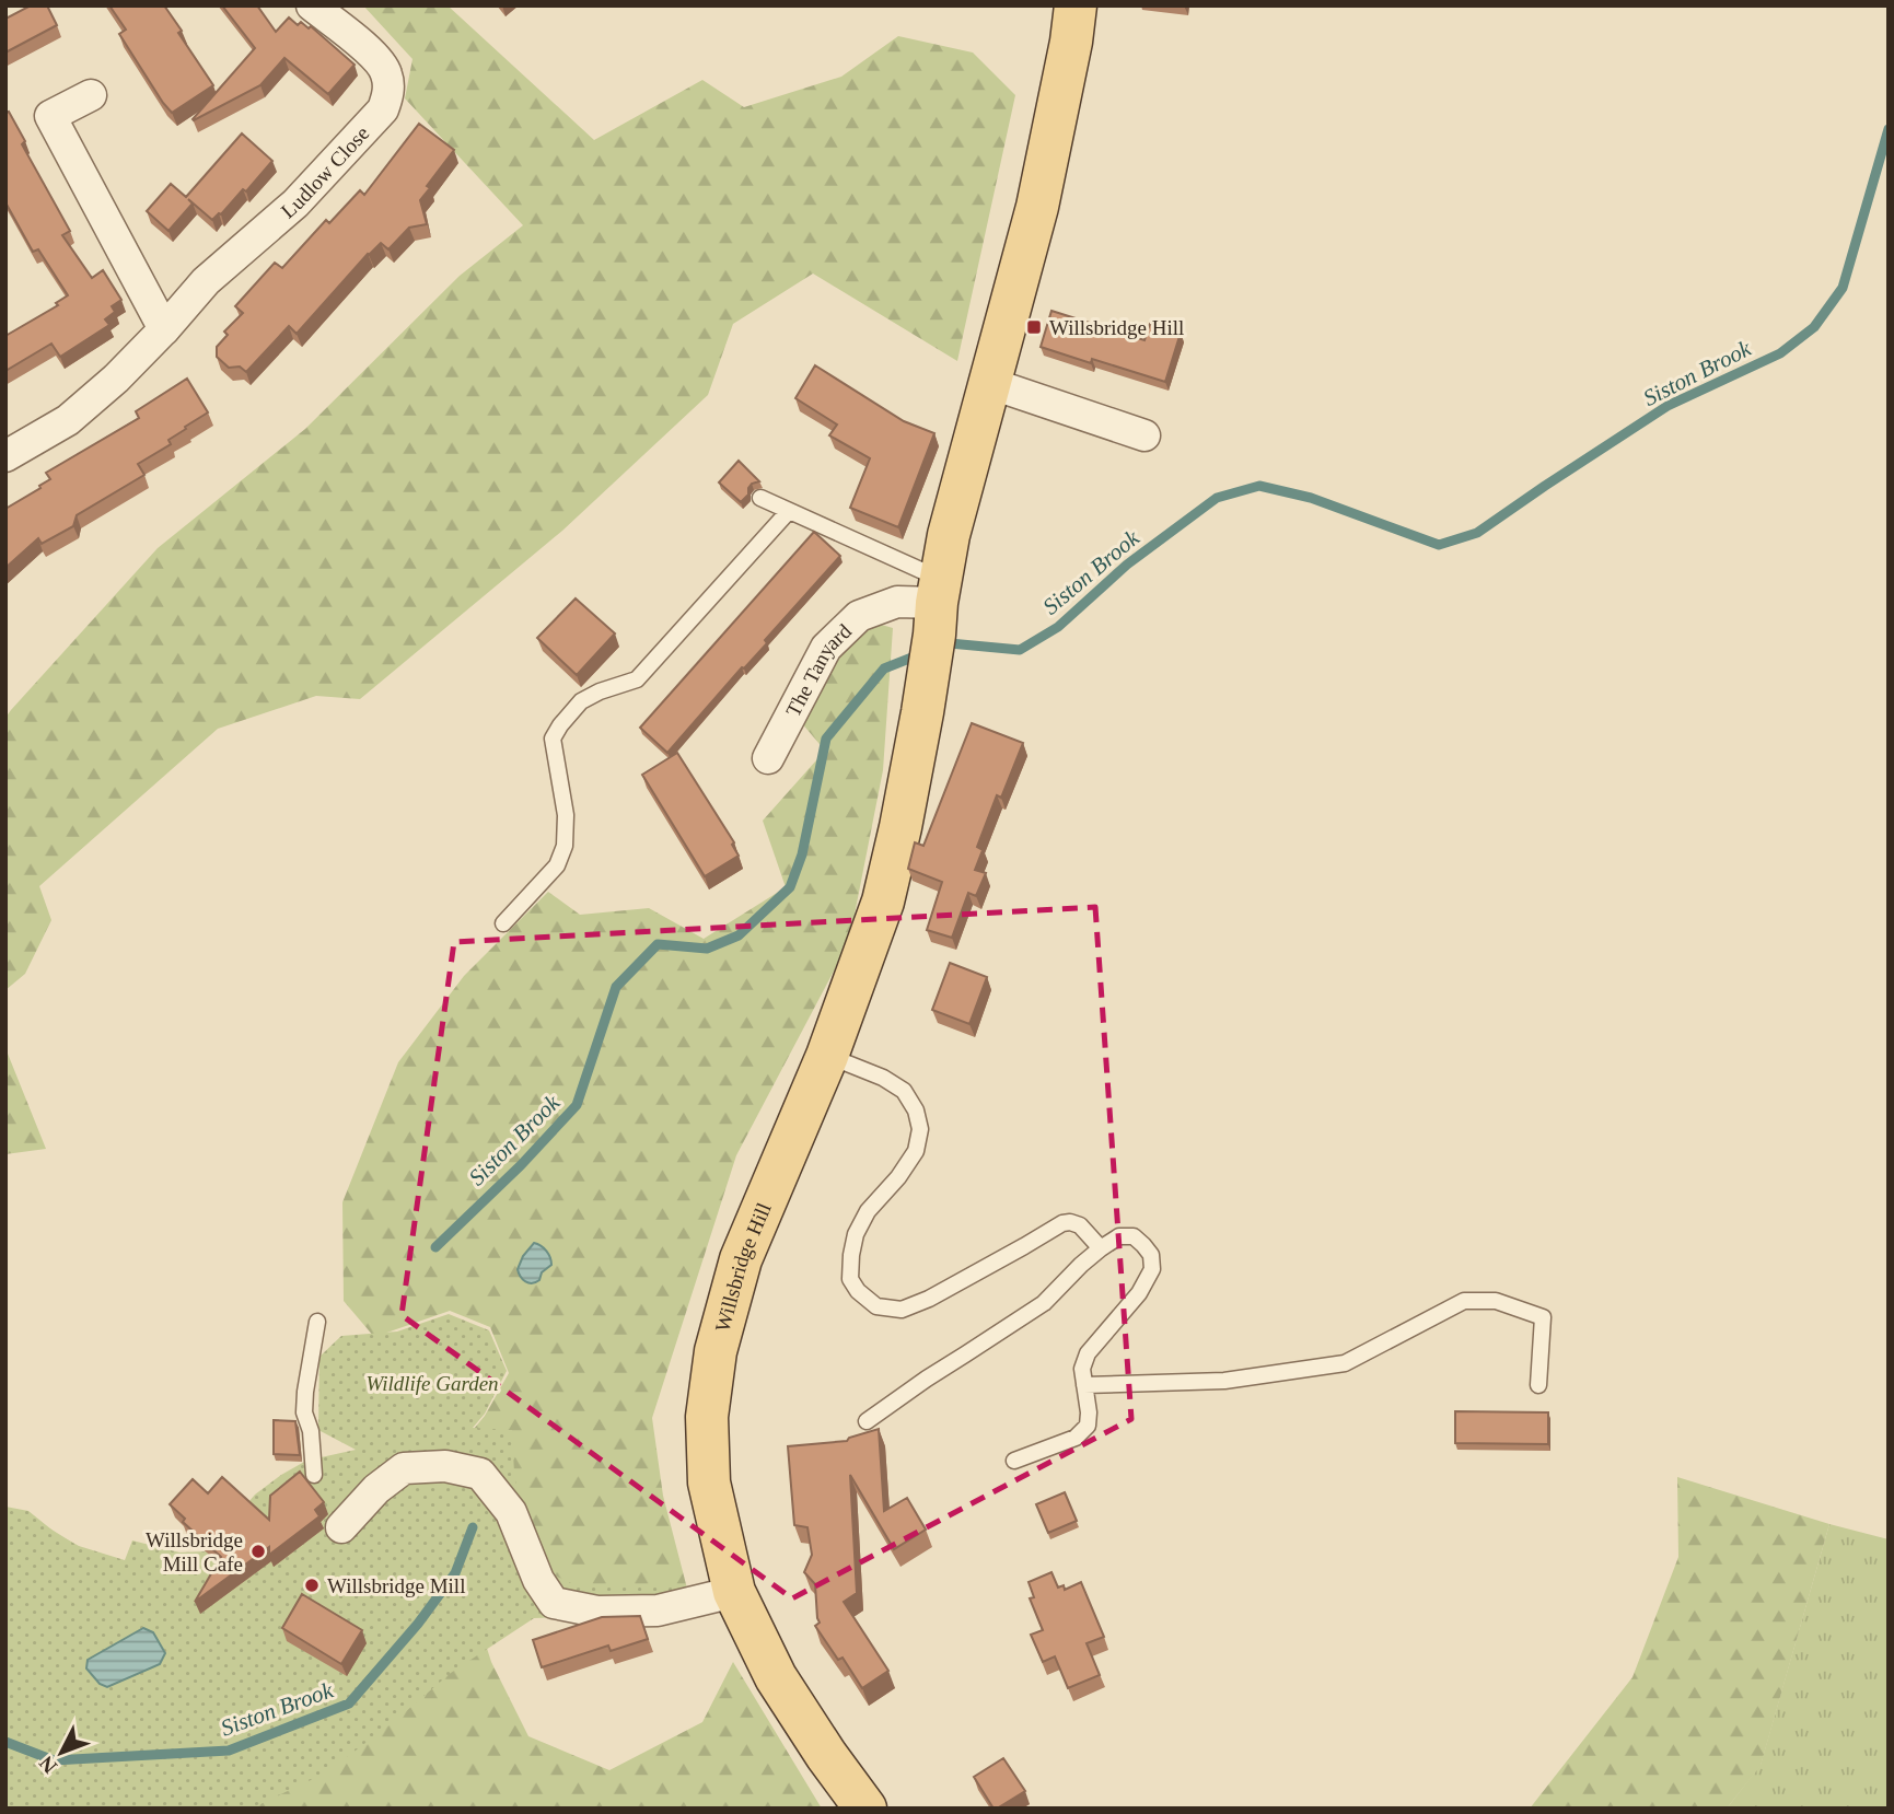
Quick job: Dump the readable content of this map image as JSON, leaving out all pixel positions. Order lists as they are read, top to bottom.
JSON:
{
  "streets": {
    "main road": ["Willsbridge Hill"],
    "street": ["Ludlow Close", "The Tanyard"]
  },
  "crossings": [
    ["The Tanyard", "Willsbridge Hill"]
  ],
  "water": ["Siston Brook"],
  "parks": ["Wildlife Garden"],
  "places": {
    "transit": ["Willsbridge Hill"],
    "other": ["Willsbridge Mill Cafe", "Willsbridge Mill"]
  },
  "north": "bottom left"
}
